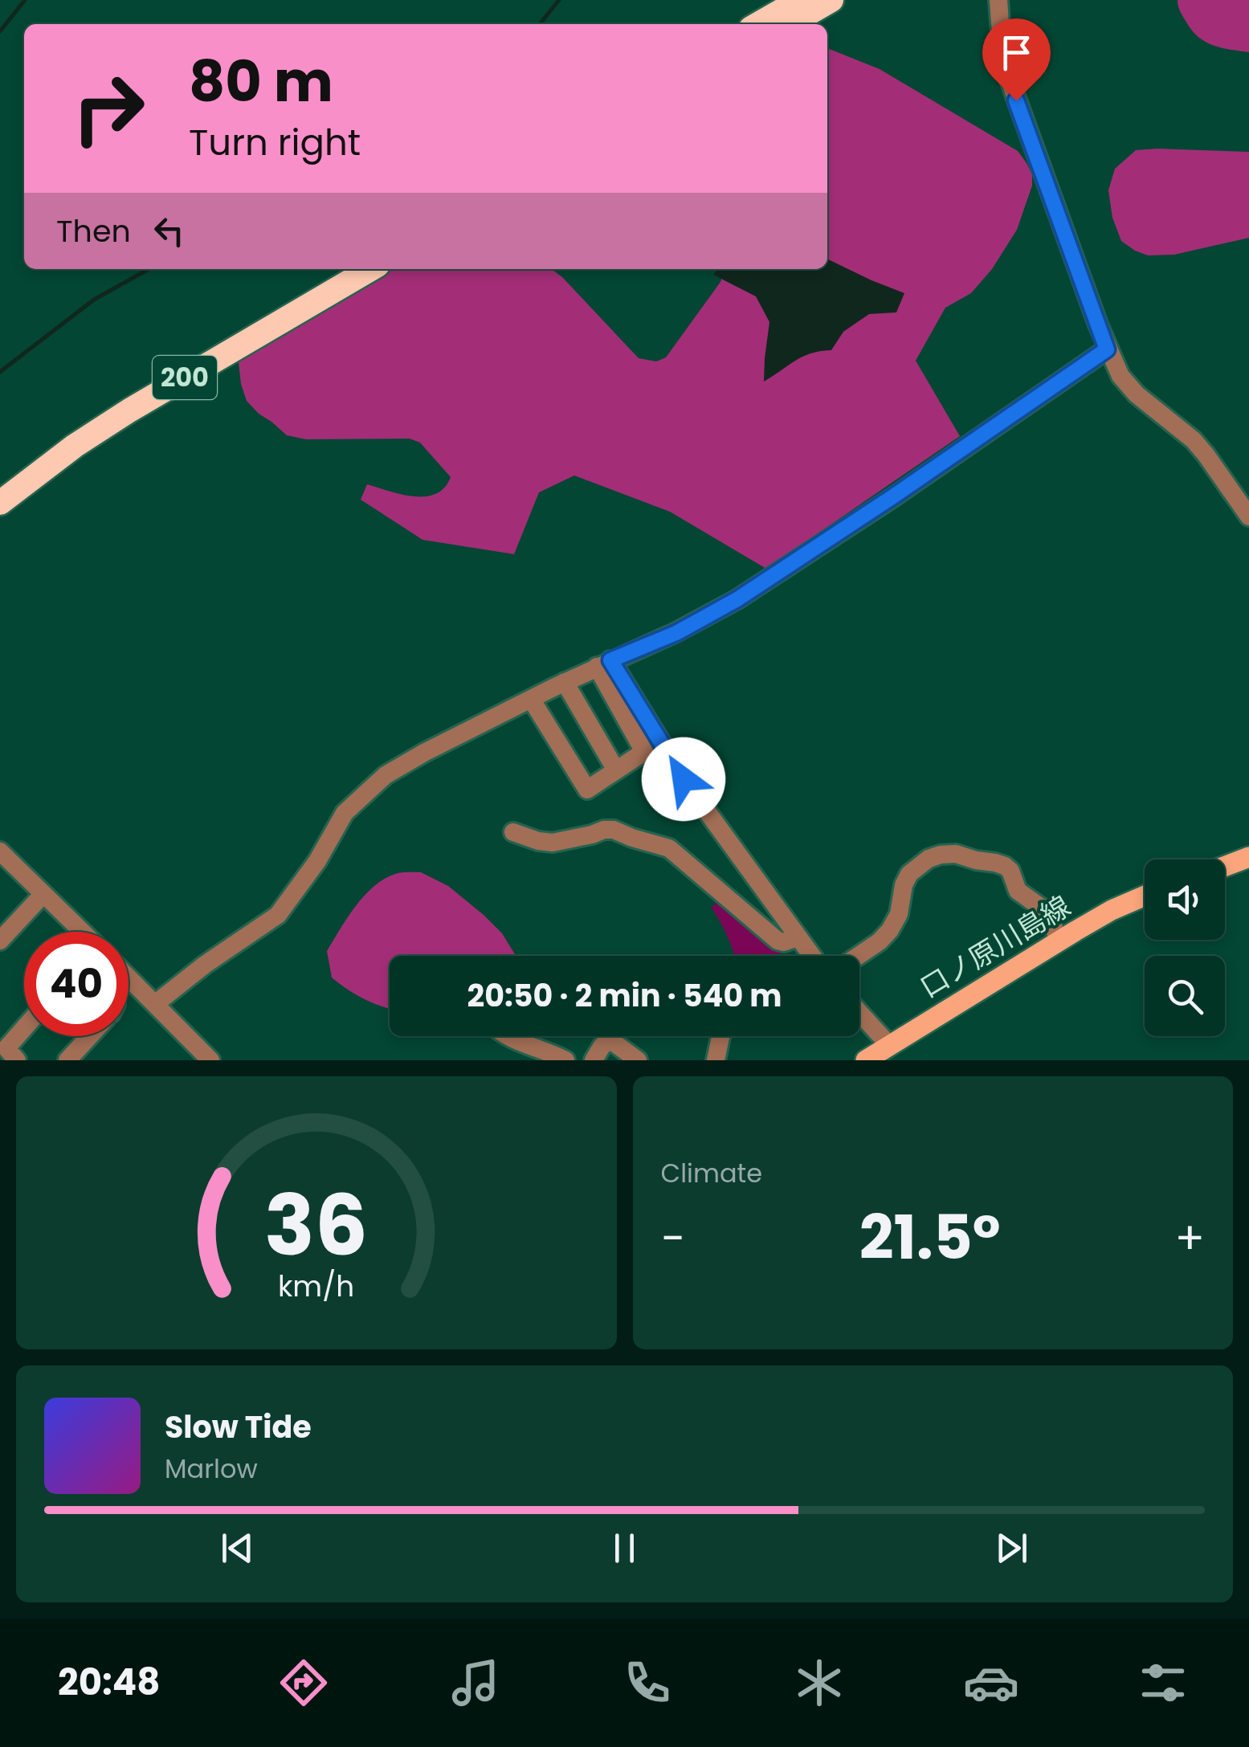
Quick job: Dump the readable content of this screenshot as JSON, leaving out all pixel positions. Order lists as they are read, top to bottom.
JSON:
{
  "streets": {
    "highway": ["200"],
    "main road": ["口ノ原川島線"]
  },
  "page": {
    "turn": ["80 m", "Turn right"],
    "then": "Then",
    "limit": "40",
    "trip": "20:50 · 2 min · 540 m",
    "tile": "Climate",
    "heat": ["−", "21.5°", "+"],
    "song": ["Slow Tide", "Marlow"],
    "tabs": "20:48",
    "gauge": ["36", "km/h"]
  }
}
